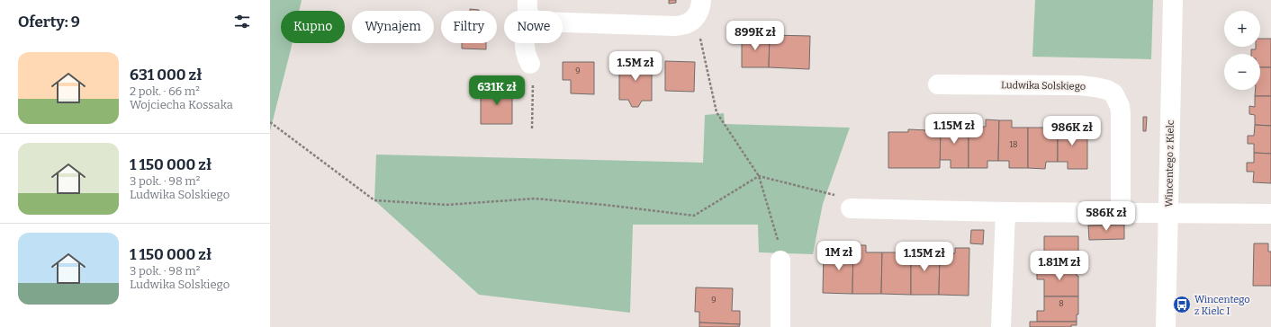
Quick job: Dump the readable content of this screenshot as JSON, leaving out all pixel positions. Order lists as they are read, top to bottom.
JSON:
{
  "streets": {
    "street": ["Ludwika Solskiego", "Wincentego z Kielc"]
  },
  "places": {
    "bus stop": ["Wincentego z Kielc I"]
  },
  "house_numbers": [
    "9",
    "18",
    "9",
    "8"
  ],
  "page": {
    "heading": "Oferty: 9",
    "map_buttons": ["+", "−"],
    "chip": [
      "Kupno",
      "Wynajem",
      "Filtry",
      "Nowe"
    ],
    "price": [
      "899K zł",
      "1.5M zł",
      "631K zł",
      "1.15M zł",
      "986K zł",
      "586K zł",
      "1M zł",
      "1.15M zł",
      "1.81M zł"
    ],
    "list": [
      {
        "name": "631 000 zł",
        "note": "2 pok. · 66 m² · Wojciecha Kossaka"
      },
      {
        "name": "1 150 000 zł",
        "note": "3 pok. · 98 m² · Ludwika Solskiego"
      },
      {
        "name": "1 150 000 zł",
        "note": "3 pok. · 98 m² · Ludwika Solskiego"
      }
    ]
  }
}
